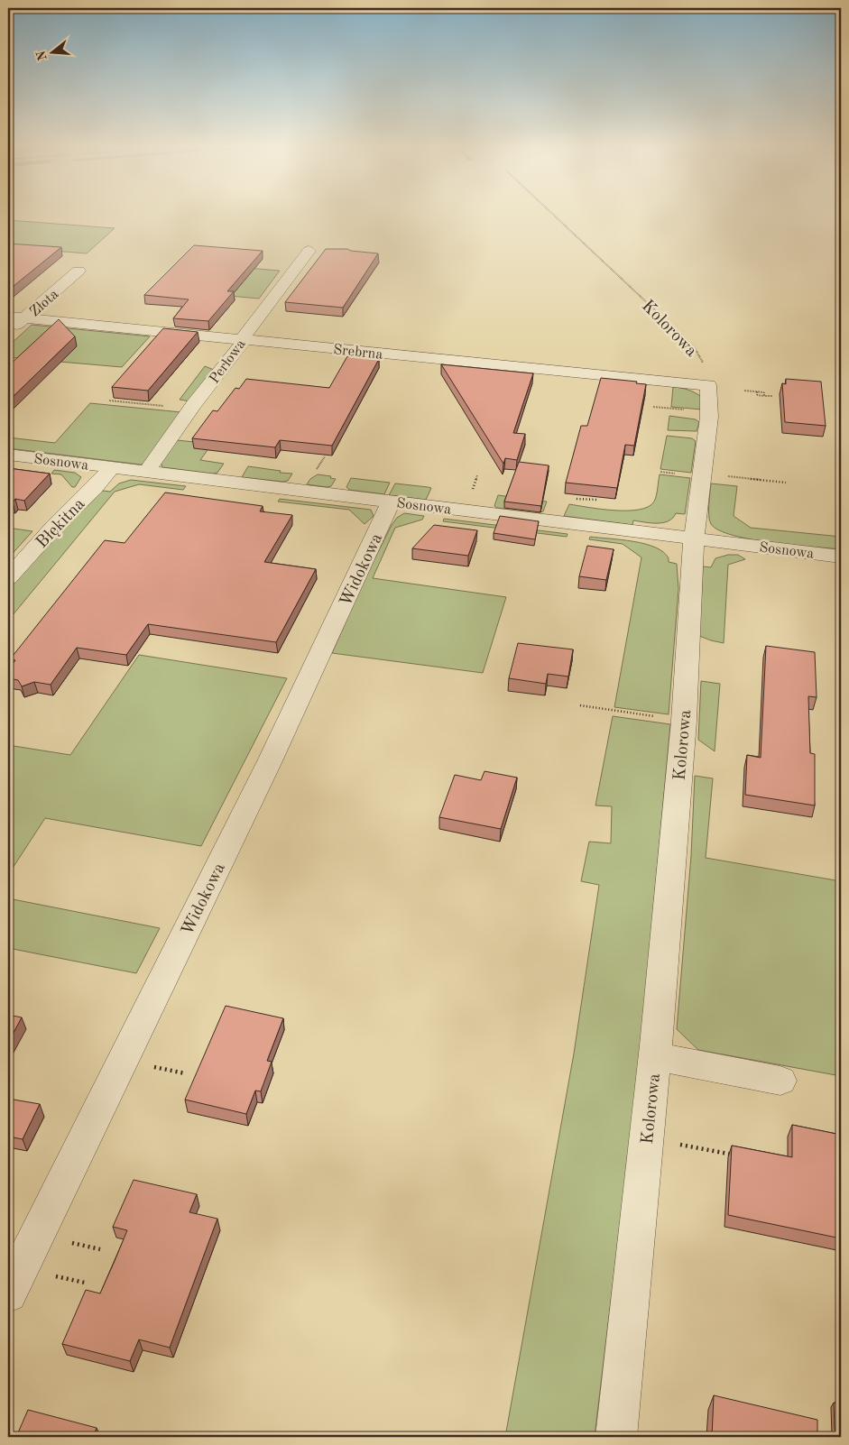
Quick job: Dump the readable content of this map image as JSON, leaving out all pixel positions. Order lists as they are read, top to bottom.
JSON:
{
  "streets": {
    "street": [
      "Złota",
      "Kolorowa",
      "Srebrna",
      "Perłowa",
      "Sosnowa",
      "Błękitna",
      "Widokowa"
    ]
  },
  "crossings": [
    ["Złota", "Srebrna"],
    ["Kolorowa", "Srebrna"],
    ["Kolorowa", "Sosnowa"],
    ["Srebrna", "Perłowa"],
    ["Perłowa", "Sosnowa"],
    ["Sosnowa", "Błękitna"],
    ["Sosnowa", "Widokowa"]
  ],
  "north": "left"
}
